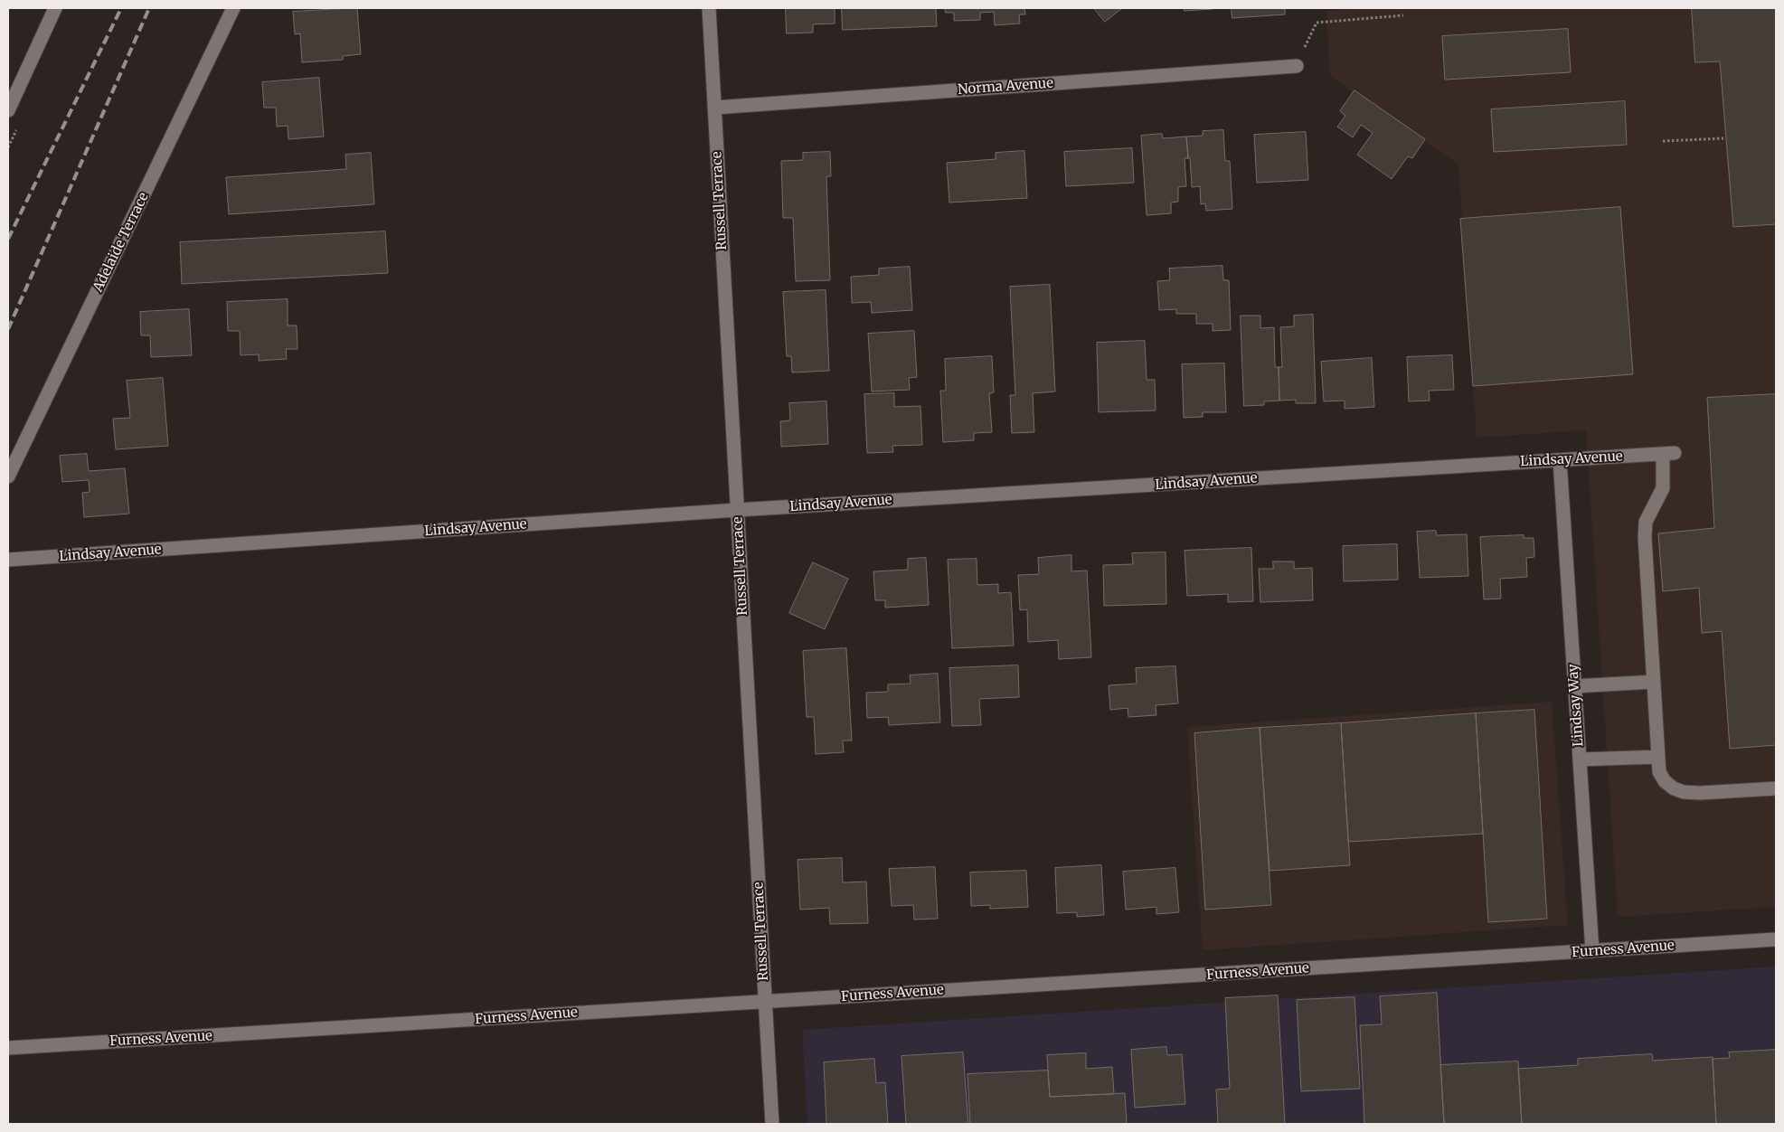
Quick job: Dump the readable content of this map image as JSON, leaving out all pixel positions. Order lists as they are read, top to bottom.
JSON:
{
  "streets": {
    "street": [
      "Norma Avenue",
      "Russell Terrace",
      "Adelaide Terrace",
      "Lindsay Avenue",
      "Lindsay Way",
      "Furness Avenue"
    ]
  },
  "crossings": [
    ["Norma Avenue", "Russell Terrace"],
    ["Russell Terrace", "Lindsay Avenue"],
    ["Russell Terrace", "Furness Avenue"],
    ["Lindsay Avenue", "Lindsay Way"],
    ["Lindsay Way", "Furness Avenue"]
  ]
}
